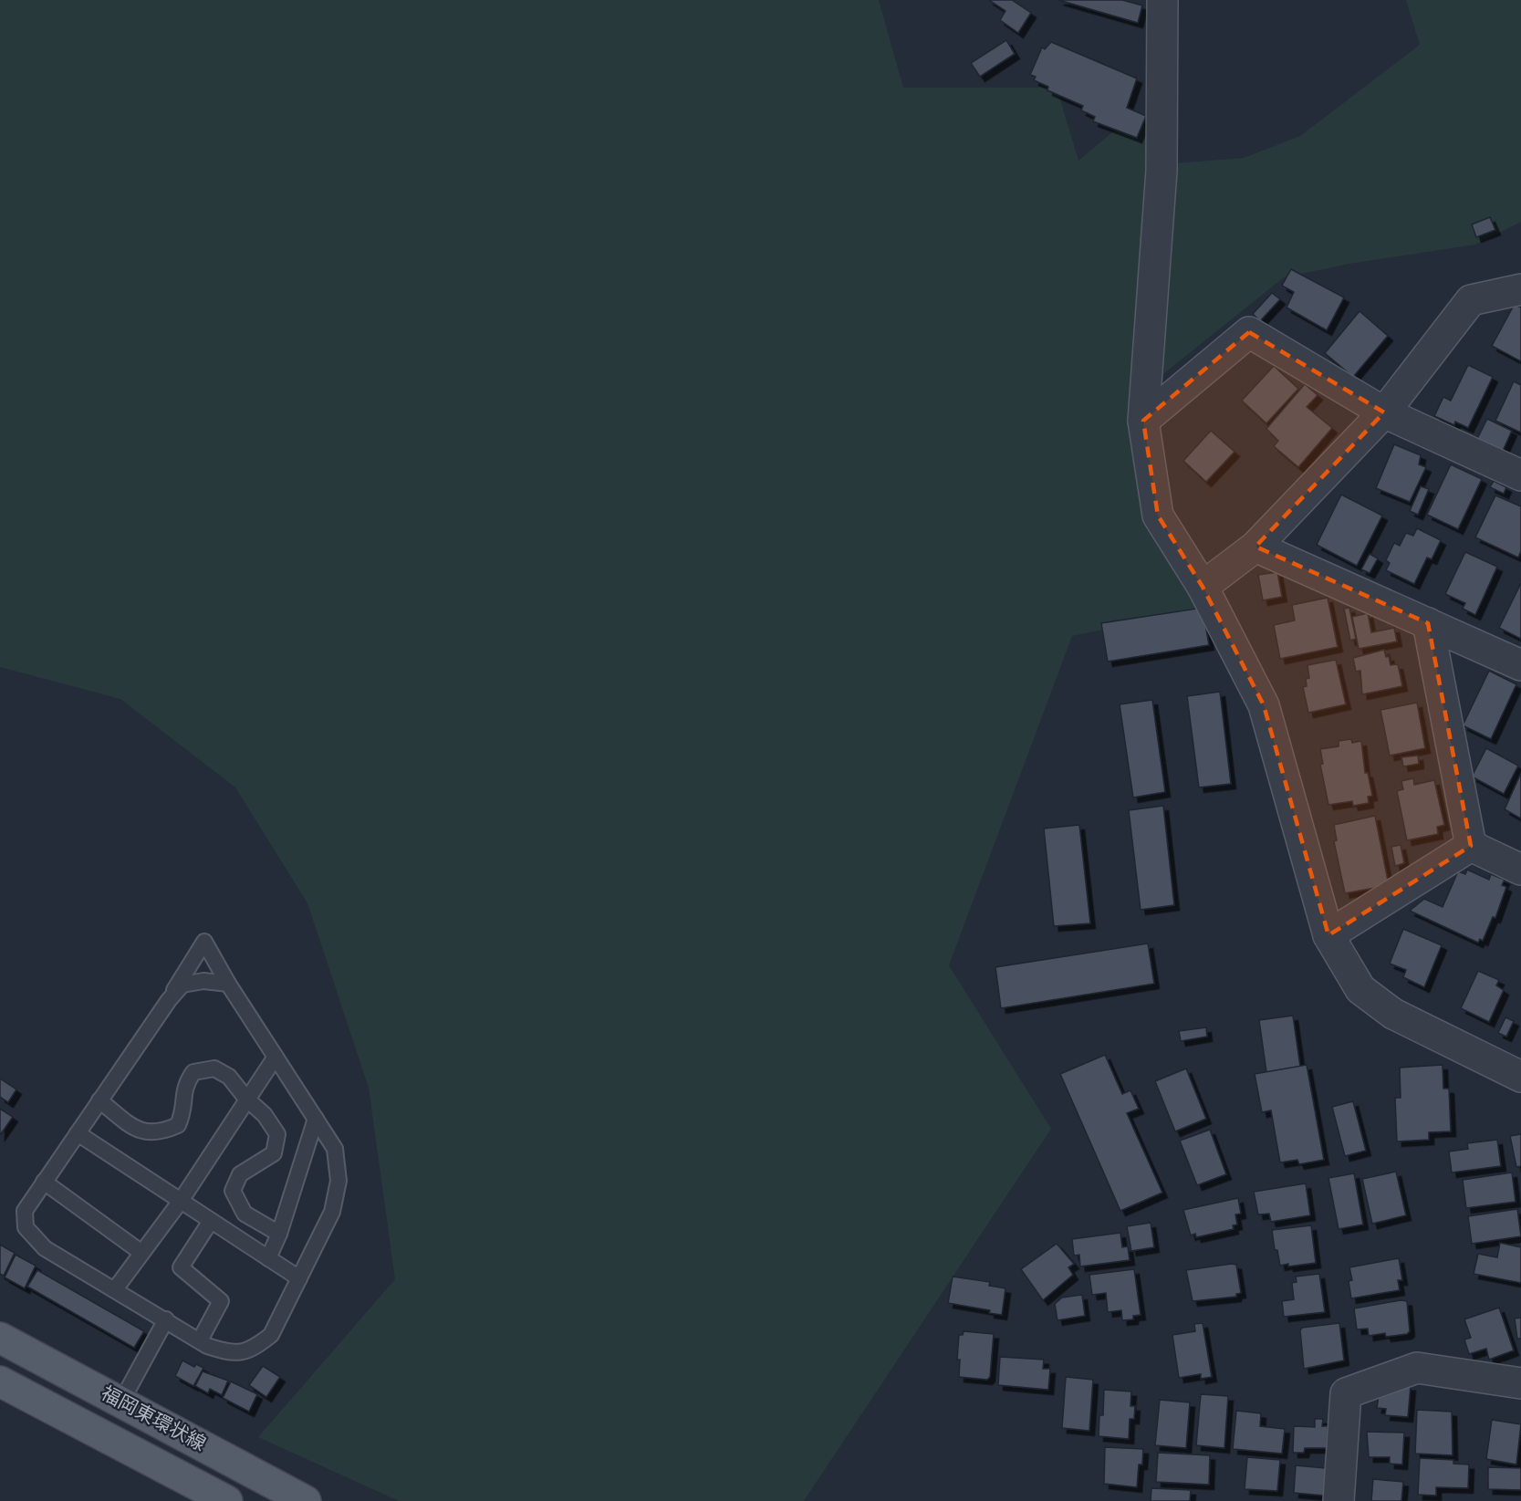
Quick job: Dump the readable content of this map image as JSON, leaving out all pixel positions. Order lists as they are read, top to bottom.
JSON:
{
  "streets": {
    "main road": ["福岡東環状線"]
  }
}
